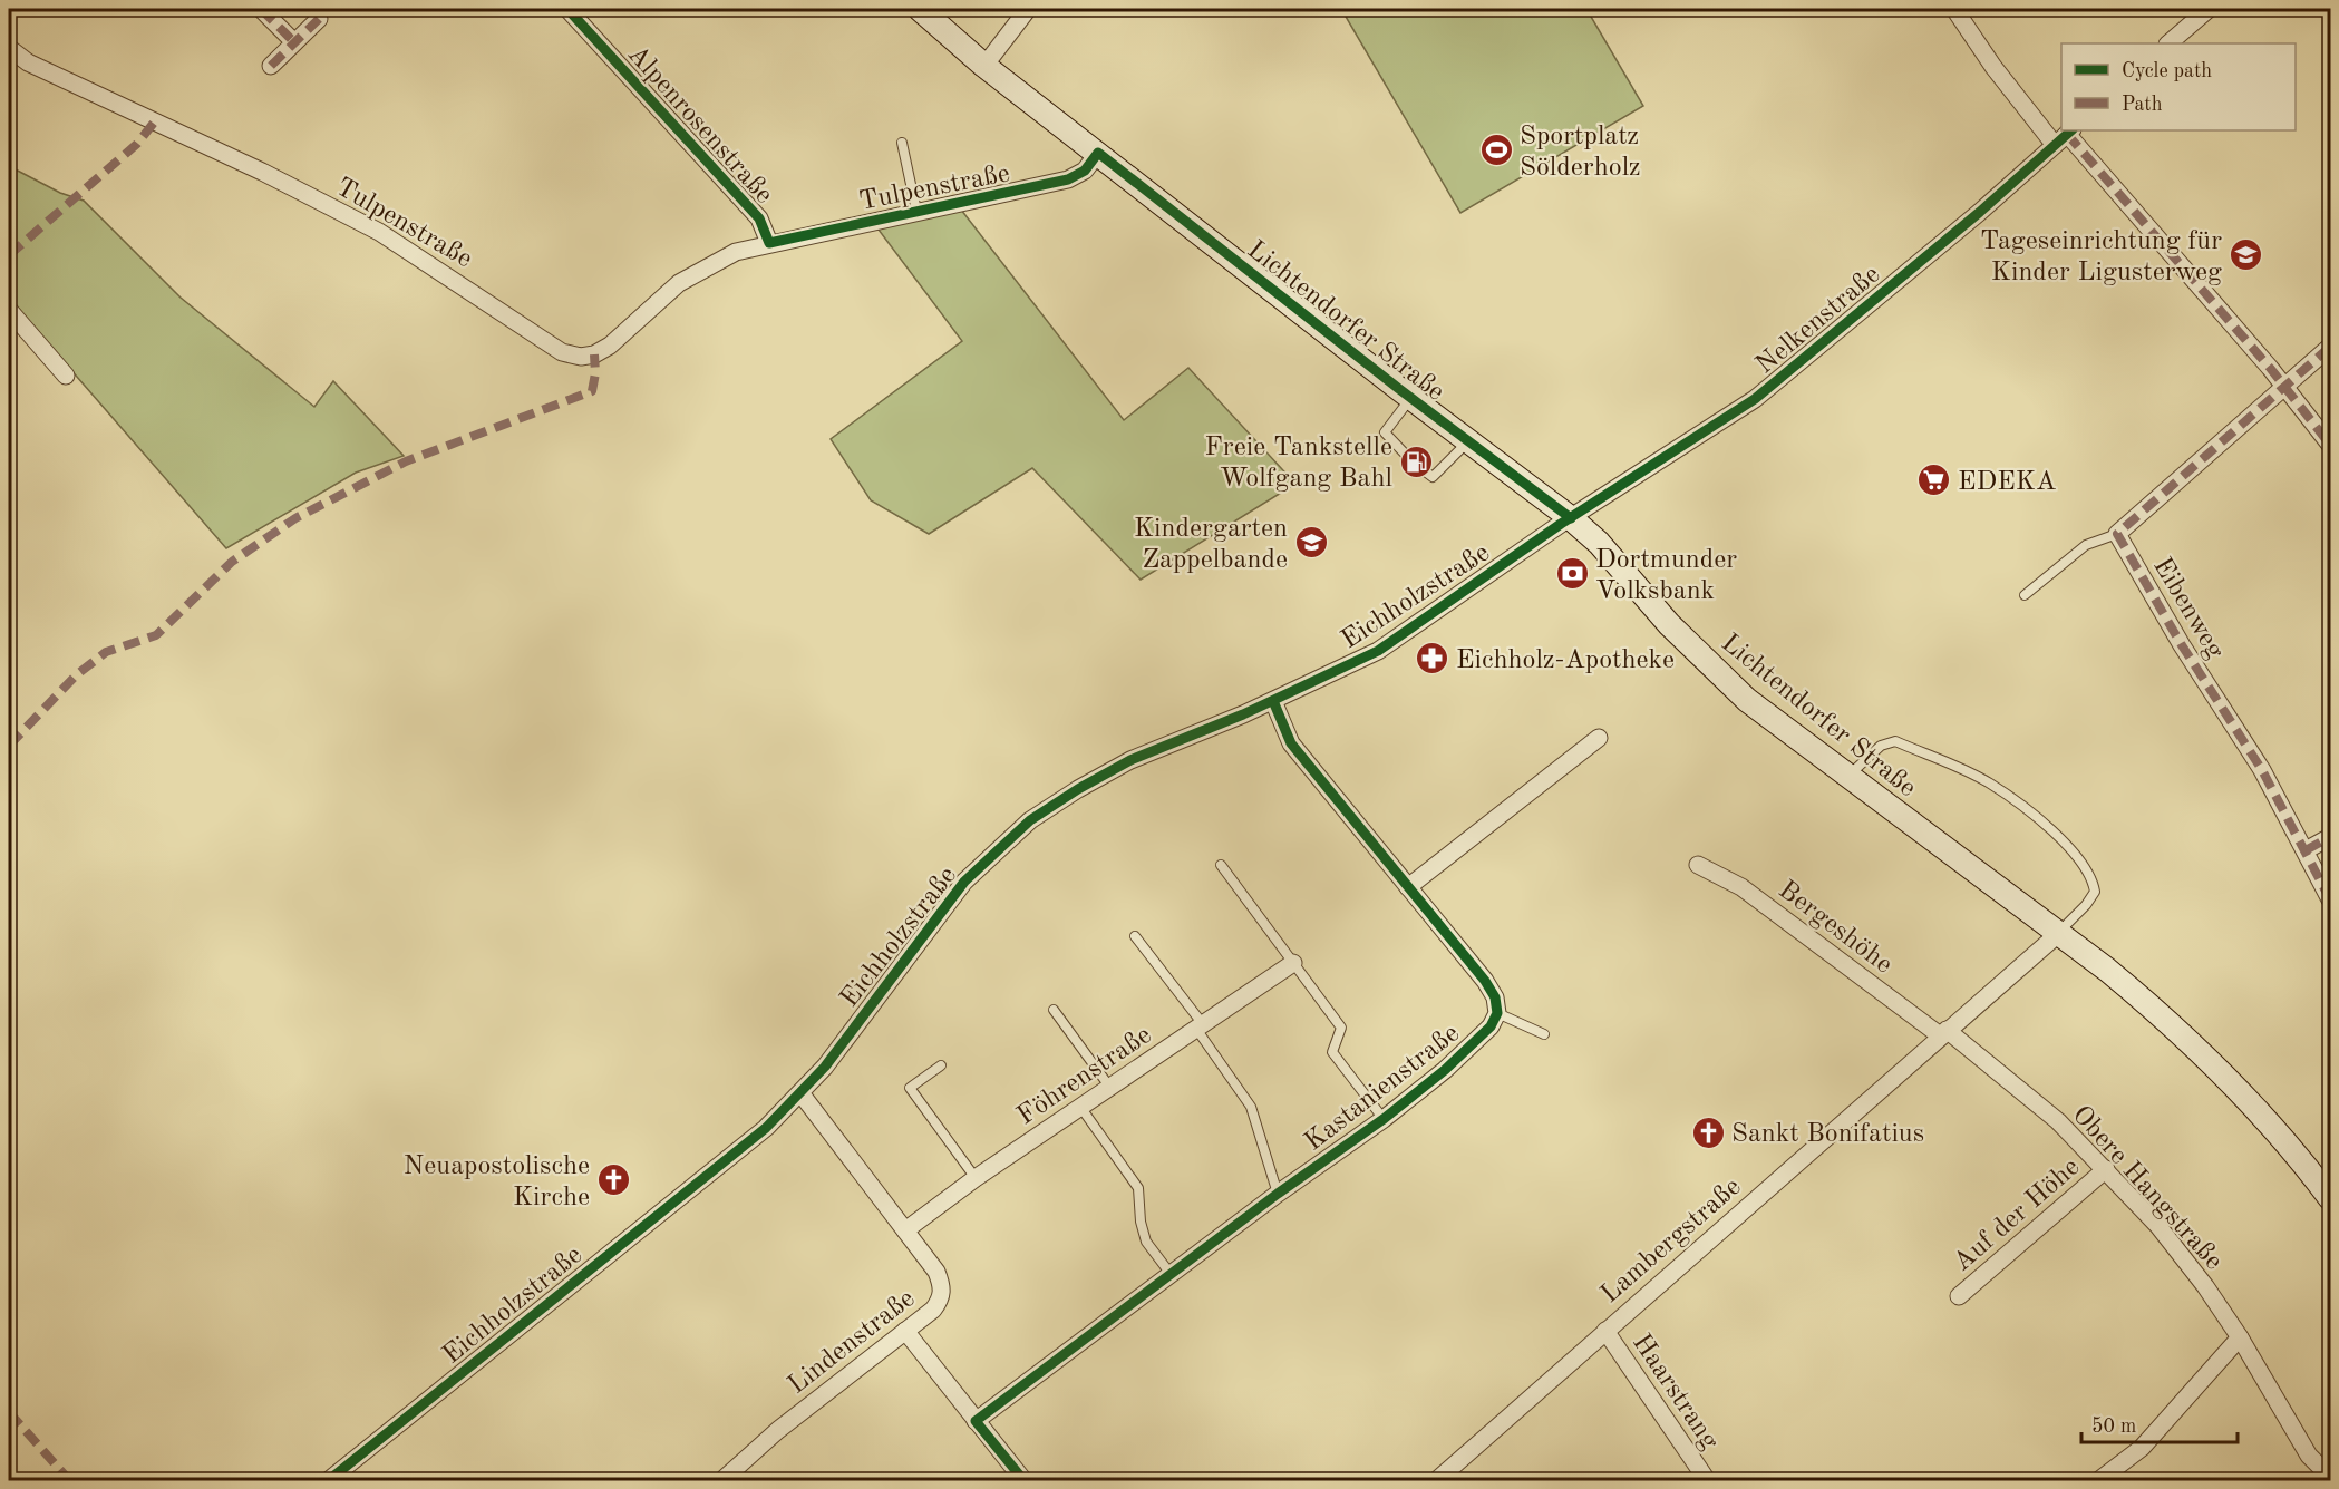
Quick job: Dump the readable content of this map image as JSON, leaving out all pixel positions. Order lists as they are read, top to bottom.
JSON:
{
  "streets": {
    "main road": ["Lichtendorfer Straße"],
    "street": [
      "Alpenrosenstraße",
      "Tulpenstraße",
      "Nelkenstraße",
      "Eichholzstraße",
      "Eibenweg",
      "Bergeshöhe",
      "Föhrenstraße",
      "Kastanienstraße",
      "Obere Hangstraße",
      "Auf der Höhe",
      "Lambergstraße",
      "Lindenstraße",
      "Haarstrang"
    ]
  },
  "crossings": [
    ["Alpenrosenstraße", "Tulpenstraße"],
    ["Tulpenstraße", "Lichtendorfer Straße"],
    ["Nelkenstraße", "Lichtendorfer Straße"],
    ["Nelkenstraße", "Eichholzstraße"],
    ["Lichtendorfer Straße", "Eichholzstraße"],
    ["Lichtendorfer Straße", "Lambergstraße"],
    ["Eichholzstraße", "Lindenstraße"],
    ["Bergeshöhe", "Obere Hangstraße"],
    ["Bergeshöhe", "Lambergstraße"],
    ["Föhrenstraße", "Lindenstraße"],
    ["Obere Hangstraße", "Auf der Höhe"],
    ["Obere Hangstraße", "Lambergstraße"],
    ["Lambergstraße", "Haarstrang"]
  ],
  "places": {
    "sports": ["Sportplatz Sölderholz"],
    "school or university": ["Tageseinrichtung für Kinder Ligusterweg", "Kindergarten Zappelbande"],
    "fuel station": ["Freie Tankstelle Wolfgang Bahl"],
    "supermarket": ["EDEKA"],
    "bank": ["Dortmunder Volksbank"],
    "pharmacy": ["Eichholz-Apotheke"],
    "church": ["Sankt Bonifatius", "Neuapostolische Kirche"]
  },
  "legend": ["Cycle path", "Path"],
  "scale_bar": "50 m"
}
